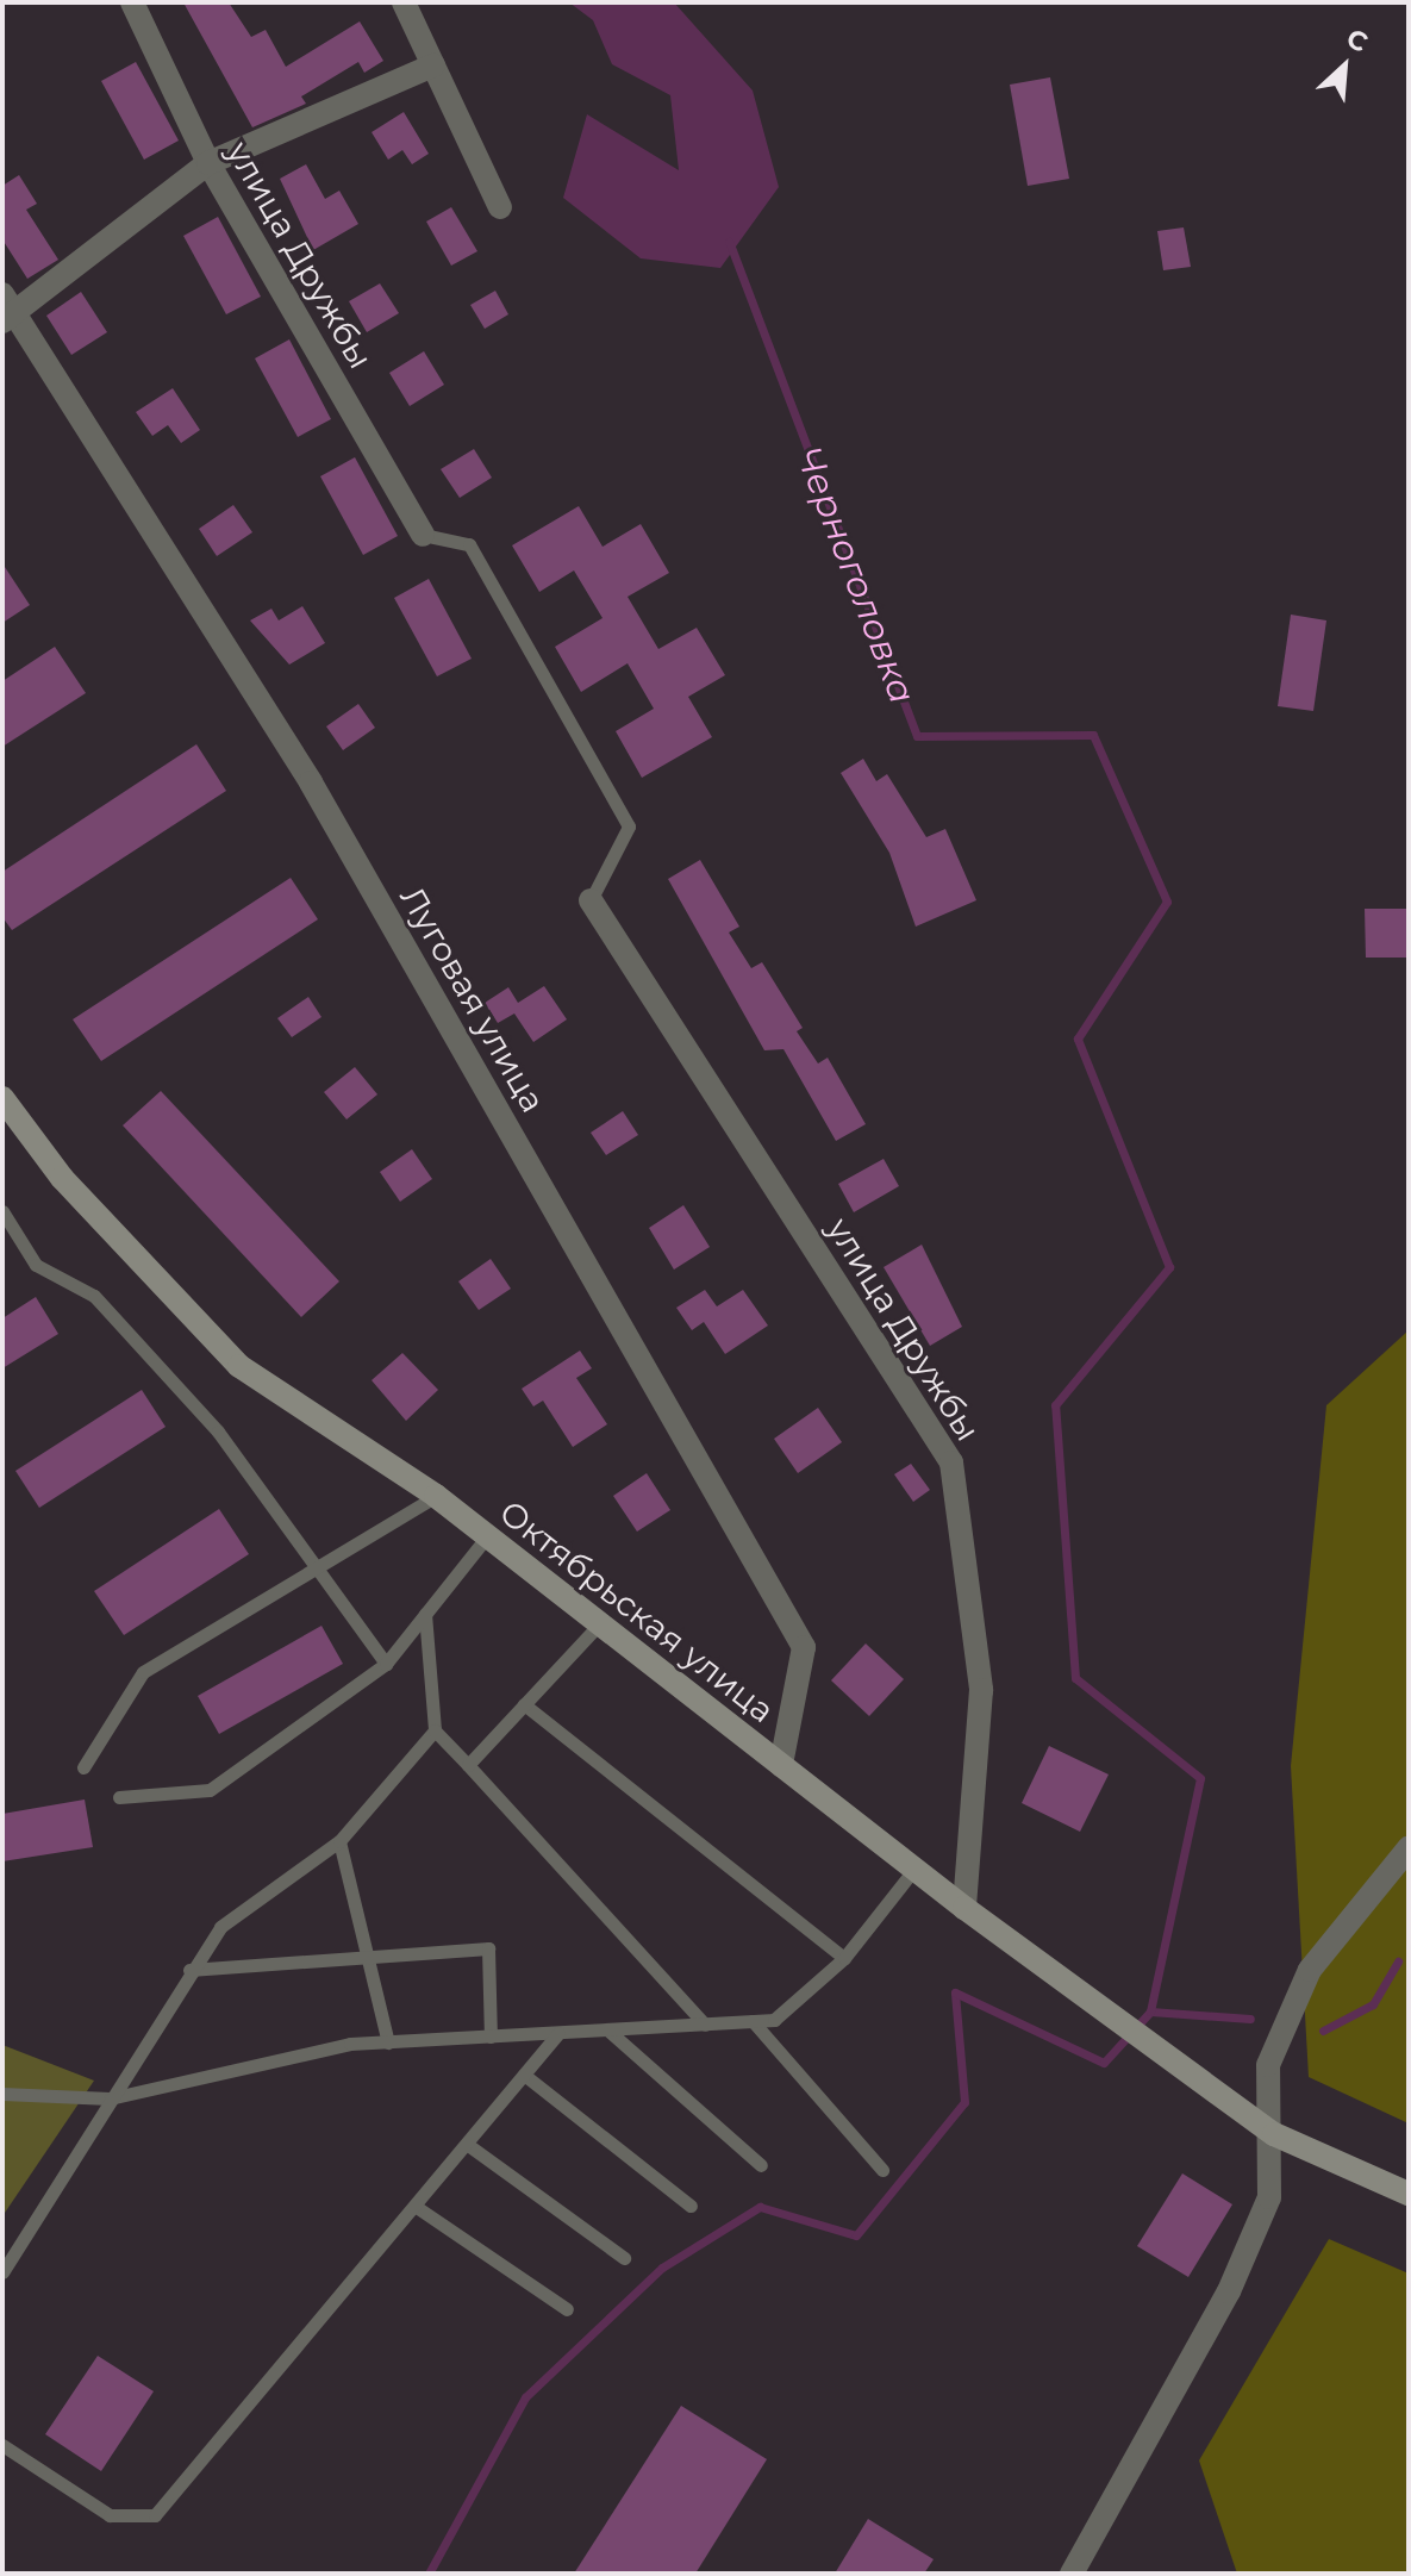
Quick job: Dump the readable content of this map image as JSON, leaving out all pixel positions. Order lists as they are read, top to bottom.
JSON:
{
  "streets": {
    "street": ["улица Дружбы", "Луговая улица", "Октябрьская улица"]
  },
  "crossings": [
    ["улица Дружбы", "Октябрьская улица"],
    ["Луговая улица", "Октябрьская улица"]
  ],
  "water": ["Черноголовка"],
  "north": "top right"
}
